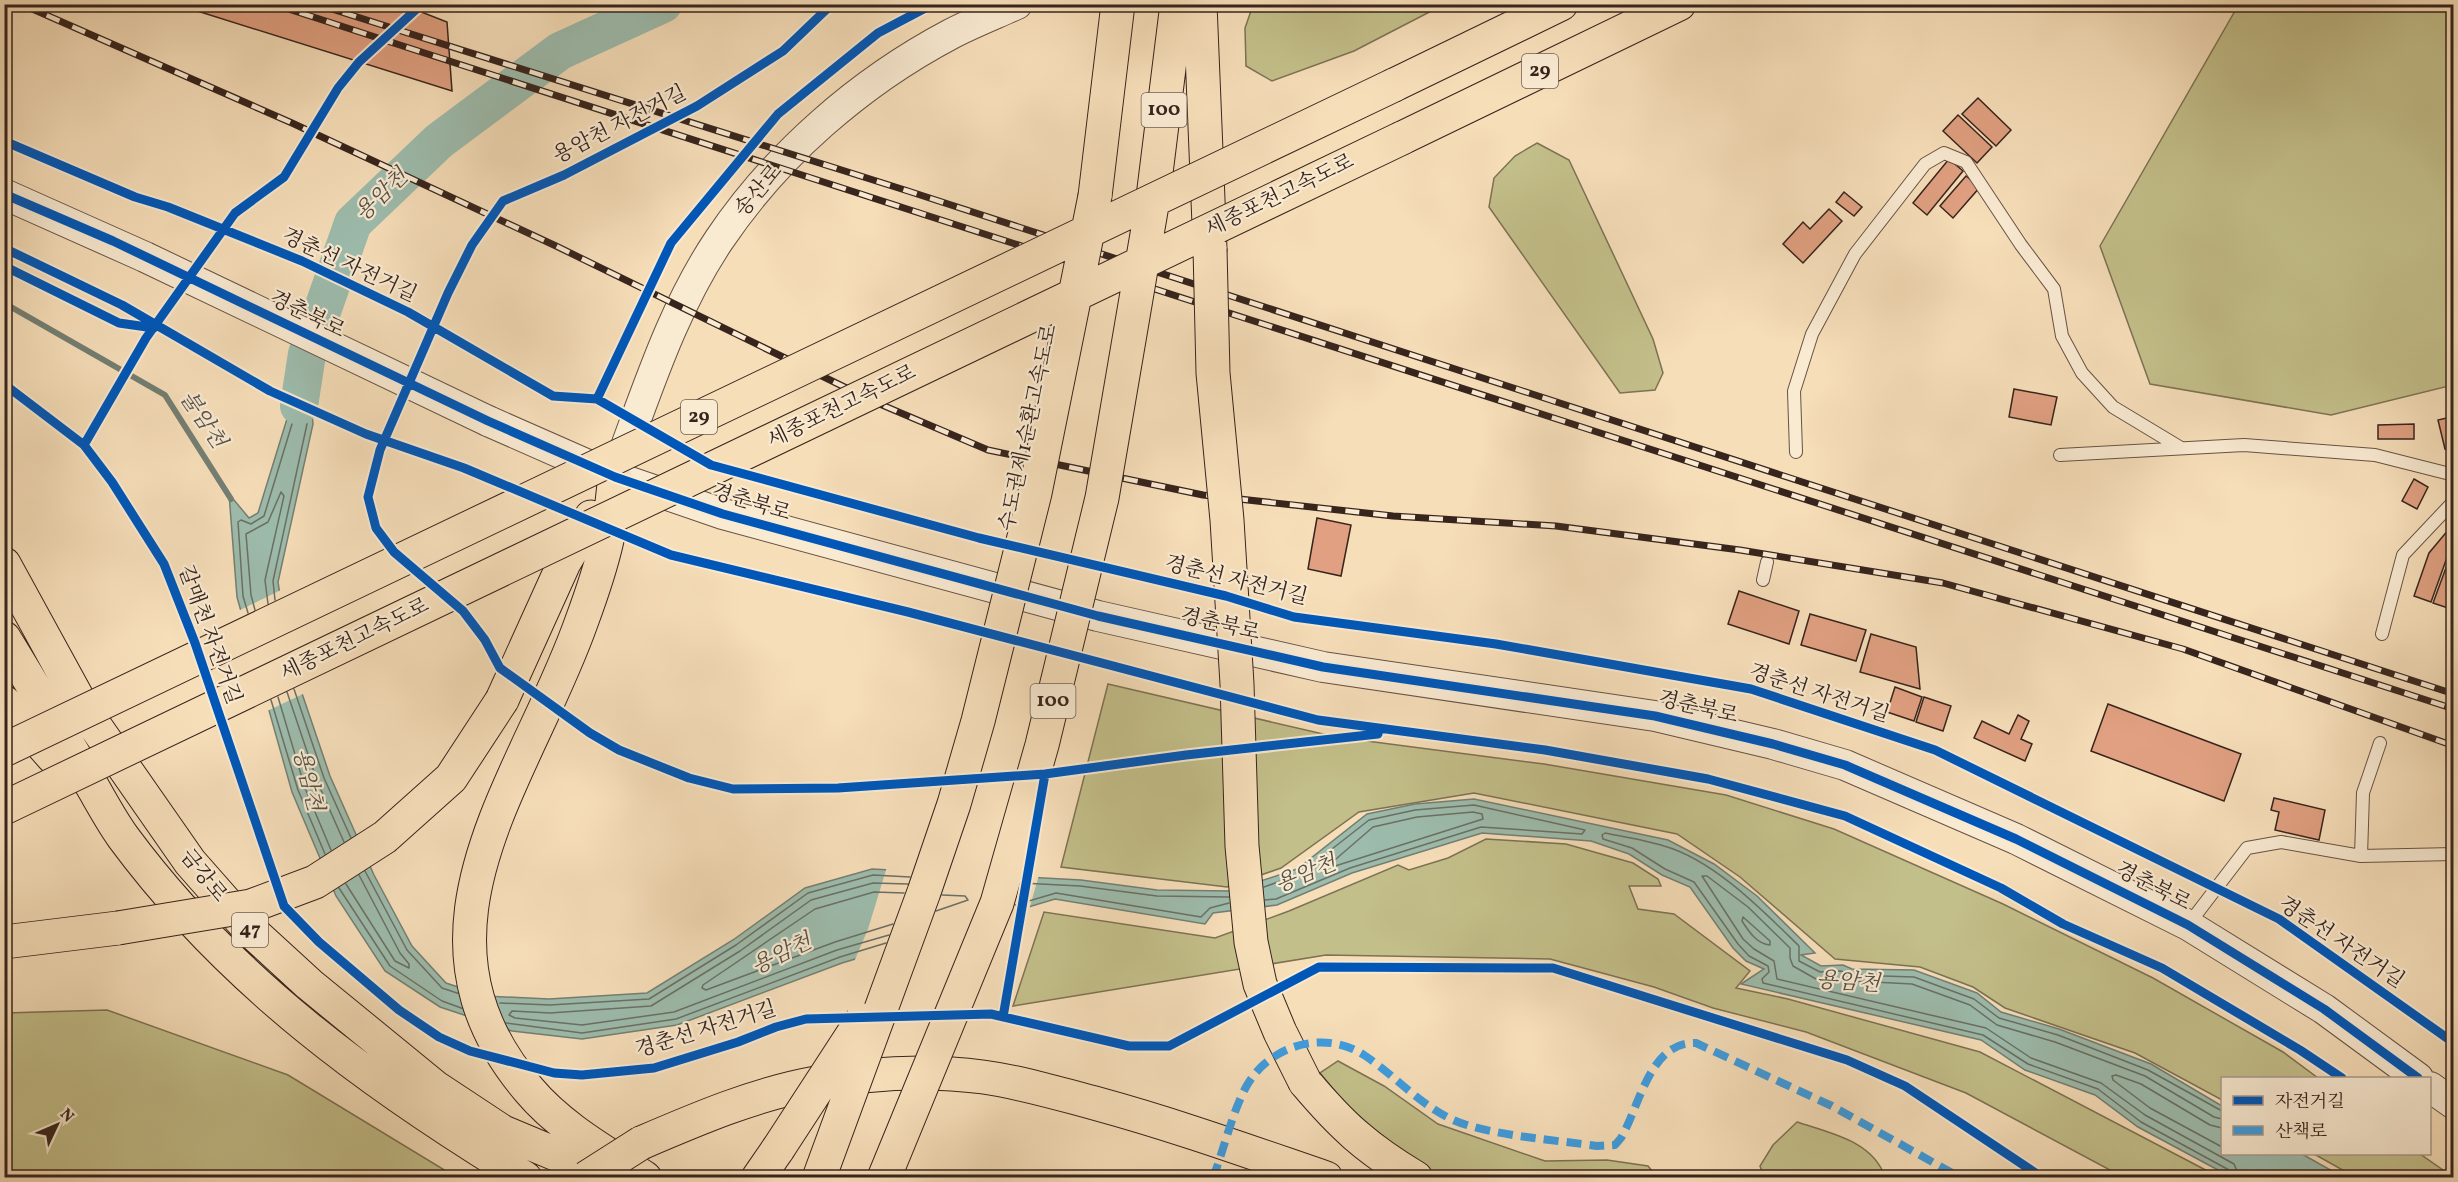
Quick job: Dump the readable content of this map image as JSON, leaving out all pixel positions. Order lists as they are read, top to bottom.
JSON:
{
  "streets": {
    "highway": [
      "29",
      "100",
      "세종포천고속도로",
      "수도권제1순환고속도로",
      "금강로",
      "47"
    ],
    "street": ["송산로", "경춘북로"],
    "cycle path": ["용암천 자전거길", "경춘선 자전거길", "갈매천 자전거길"]
  },
  "crossings": [
    ["송산로", "경춘북로"]
  ],
  "water": ["용암천", "불암천"],
  "legend": ["자전거길", "산책로"],
  "north": "top right"
}
